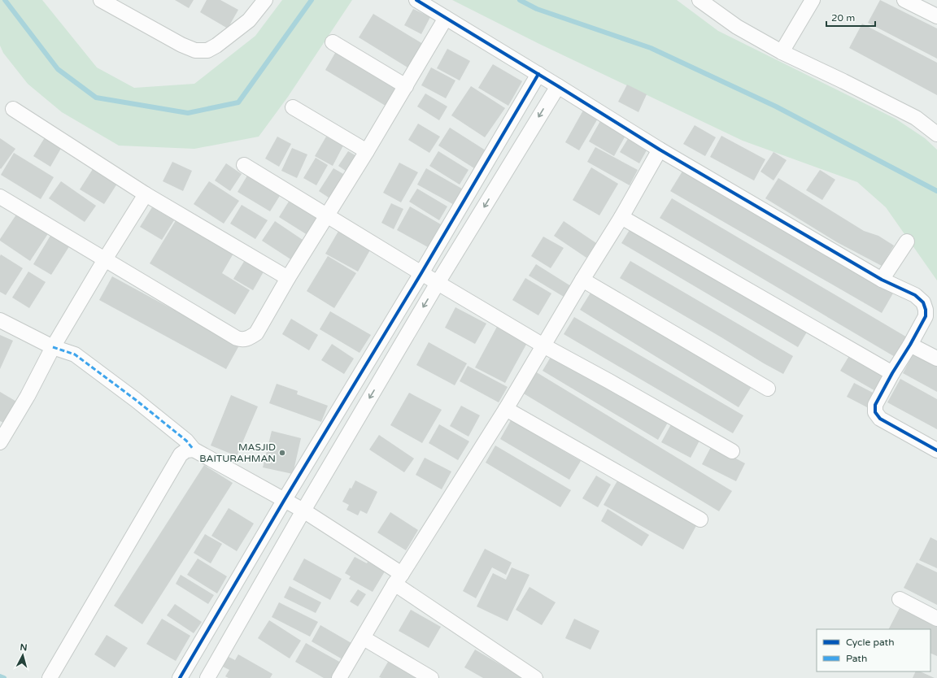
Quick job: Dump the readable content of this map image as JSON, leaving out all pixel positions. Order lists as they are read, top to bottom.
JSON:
{
  "places": ["MASJID BAITURAHMAN"],
  "legend": ["Cycle path", "Path"],
  "scale_bar": "20 m",
  "north": "top"
}
